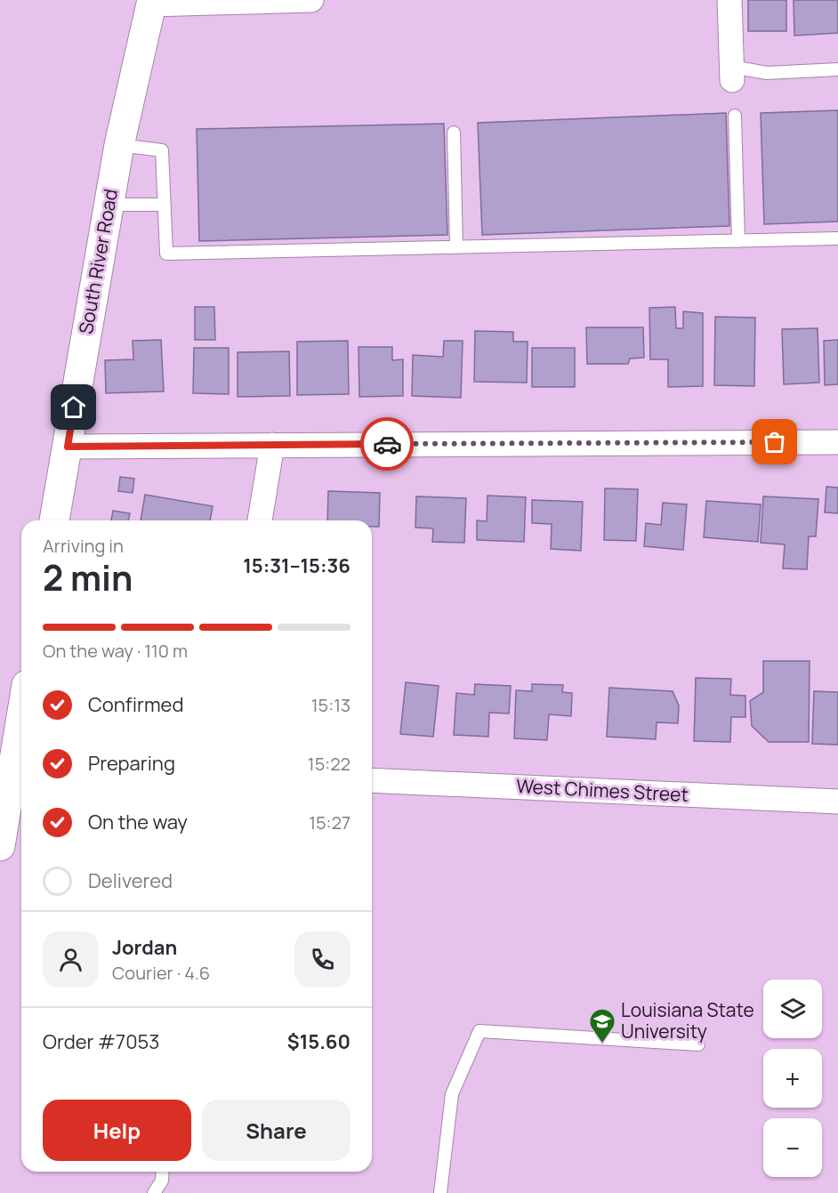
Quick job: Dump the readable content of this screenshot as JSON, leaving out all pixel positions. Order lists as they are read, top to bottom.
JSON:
{
  "streets": {
    "main road": ["South River Road"],
    "street": ["West Chimes Street"]
  },
  "places": {
    "school or university": ["Louisiana State University"]
  },
  "page": {
    "heading": ["2 min", "Arriving in", "15:31–15:36"],
    "panel": [
      "Jordan",
      "Courier · 4.6",
      "Order #7053",
      "$15.60"
    ],
    "bar": "On the way · 110 m",
    "list": [
      ["Confirmed", "15:13"],
      ["Preparing", "15:22"],
      ["On the way", "15:27"],
      "Delivered"
    ],
    "map_buttons": ["+", "−"],
    "buttons": ["Help", "Share"]
  }
}
